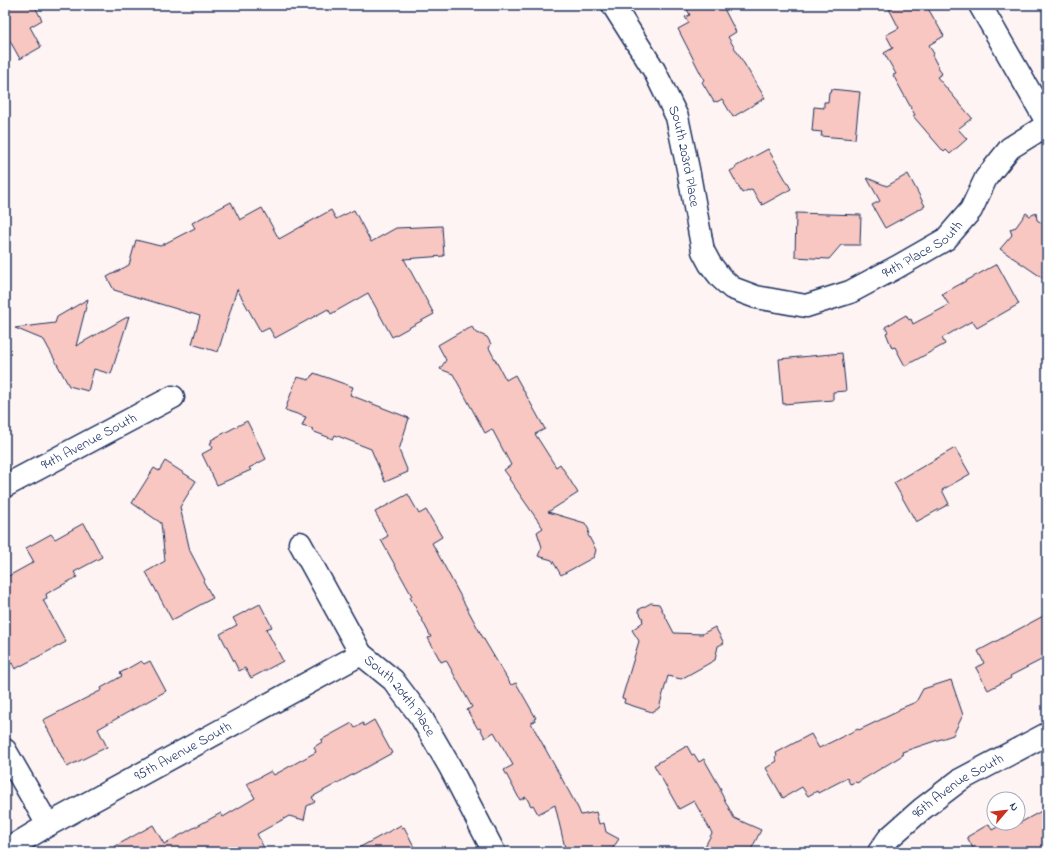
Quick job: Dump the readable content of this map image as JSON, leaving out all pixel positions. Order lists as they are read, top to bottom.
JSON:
{
  "streets": {
    "street": [
      "South 203rd Place",
      "94th Place South",
      "94th Avenue South",
      "South 204th Place",
      "95th Avenue South",
      "96th Avenue South"
    ]
  },
  "crossings": [
    ["South 203rd Place", "94th Place South"],
    ["South 204th Place", "95th Avenue South"]
  ],
  "north": "top right"
}
